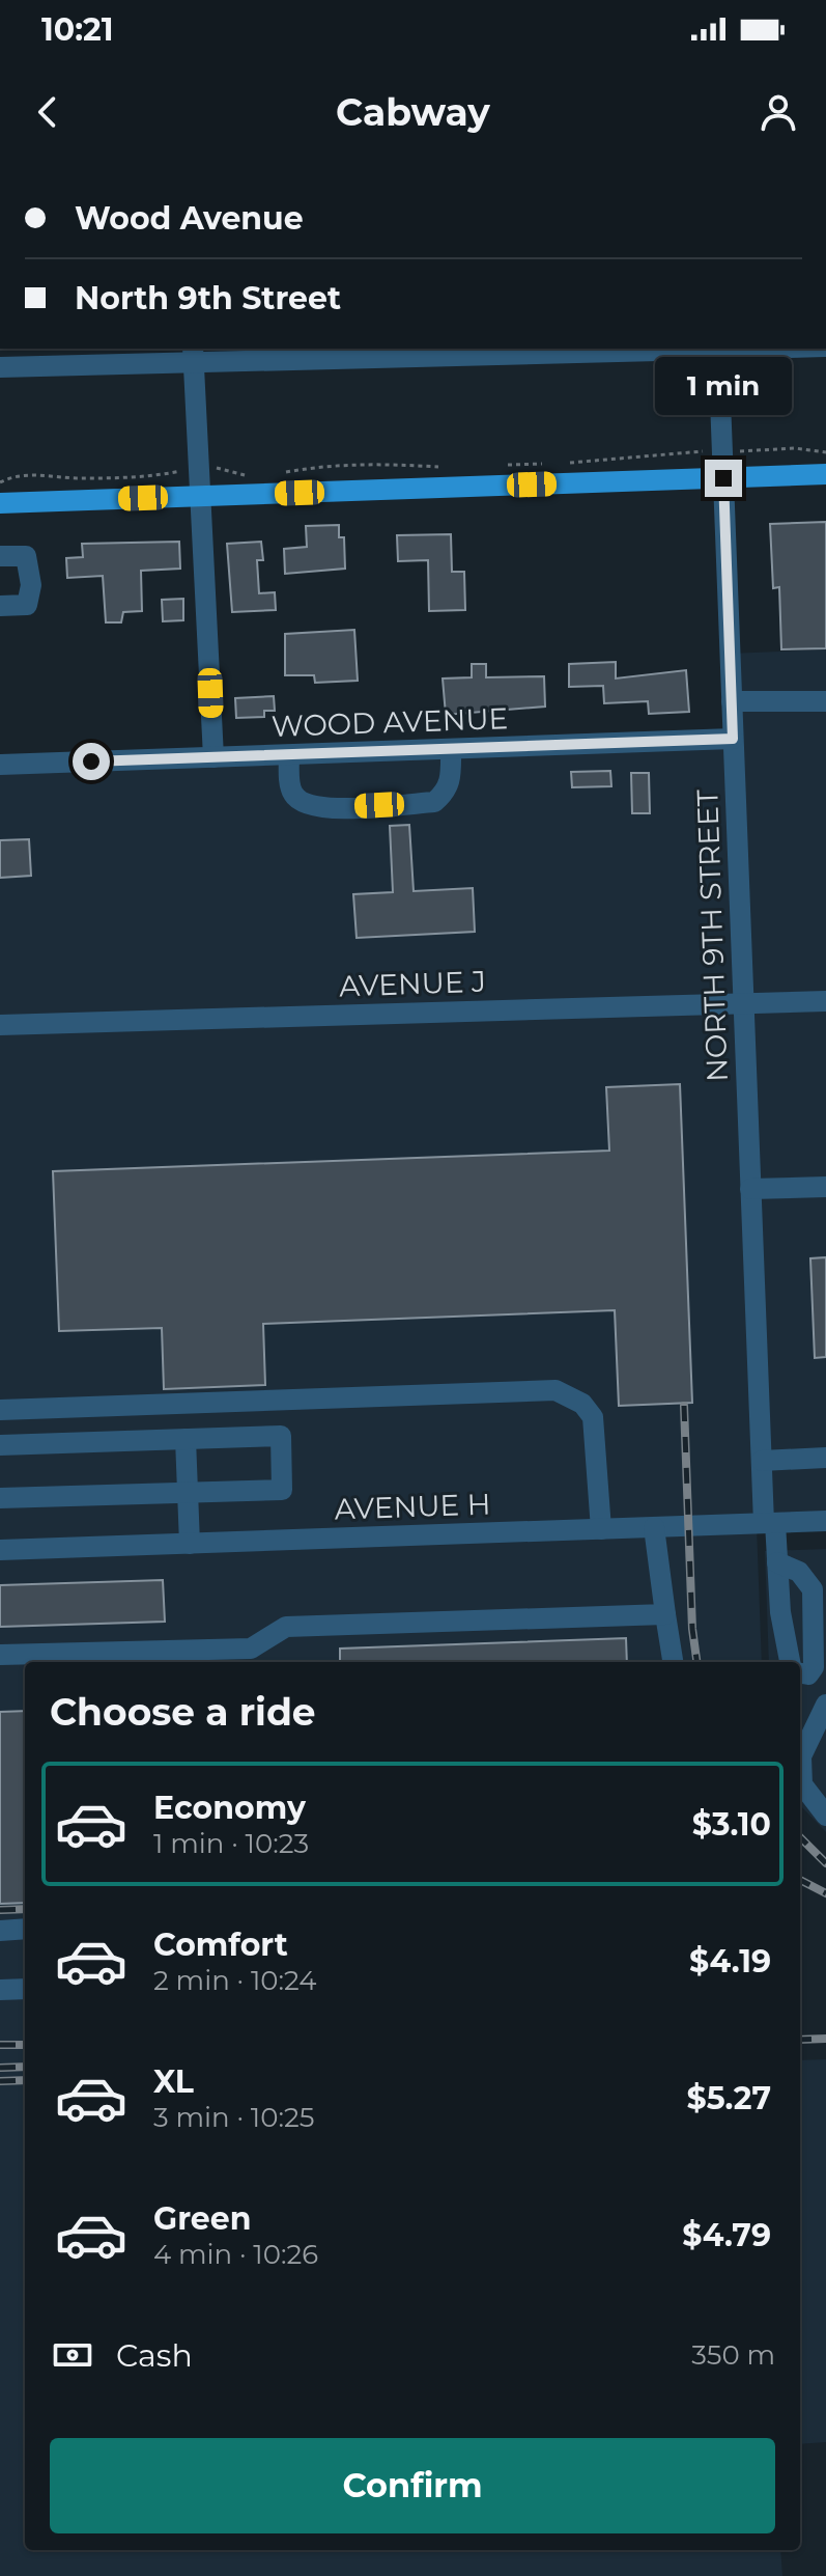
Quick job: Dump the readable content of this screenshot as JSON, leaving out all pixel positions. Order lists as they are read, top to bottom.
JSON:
{
  "streets": {
    "street": [
      "WOOD AVENUE",
      "NORTH 9TH STREET",
      "AVENUE J",
      "AVENUE H"
    ]
  },
  "crossings": [
    ["WOOD AVENUE", "NORTH 9TH STREET"],
    ["NORTH 9TH STREET", "AVENUE J"],
    ["NORTH 9TH STREET", "AVENUE H"]
  ],
  "page": {
    "status": "10:21",
    "header": "Cabway",
    "banner": ["Wood Avenue", "North 9th Street"],
    "bubble": "1 min",
    "heading": "Choose a ride",
    "list": [
      {
        "name": "Economy",
        "note": "1 min · 10:23",
        "value": "$3.10"
      },
      {
        "name": "Comfort",
        "note": "2 min · 10:24",
        "value": "$4.19"
      },
      {
        "name": "XL",
        "note": "3 min · 10:25",
        "value": "$5.27"
      },
      {
        "name": "Green",
        "note": "4 min · 10:26",
        "value": "$4.79"
      }
    ],
    "pay": ["Cash", "350 m"],
    "buttons": "Confirm"
  }
}
